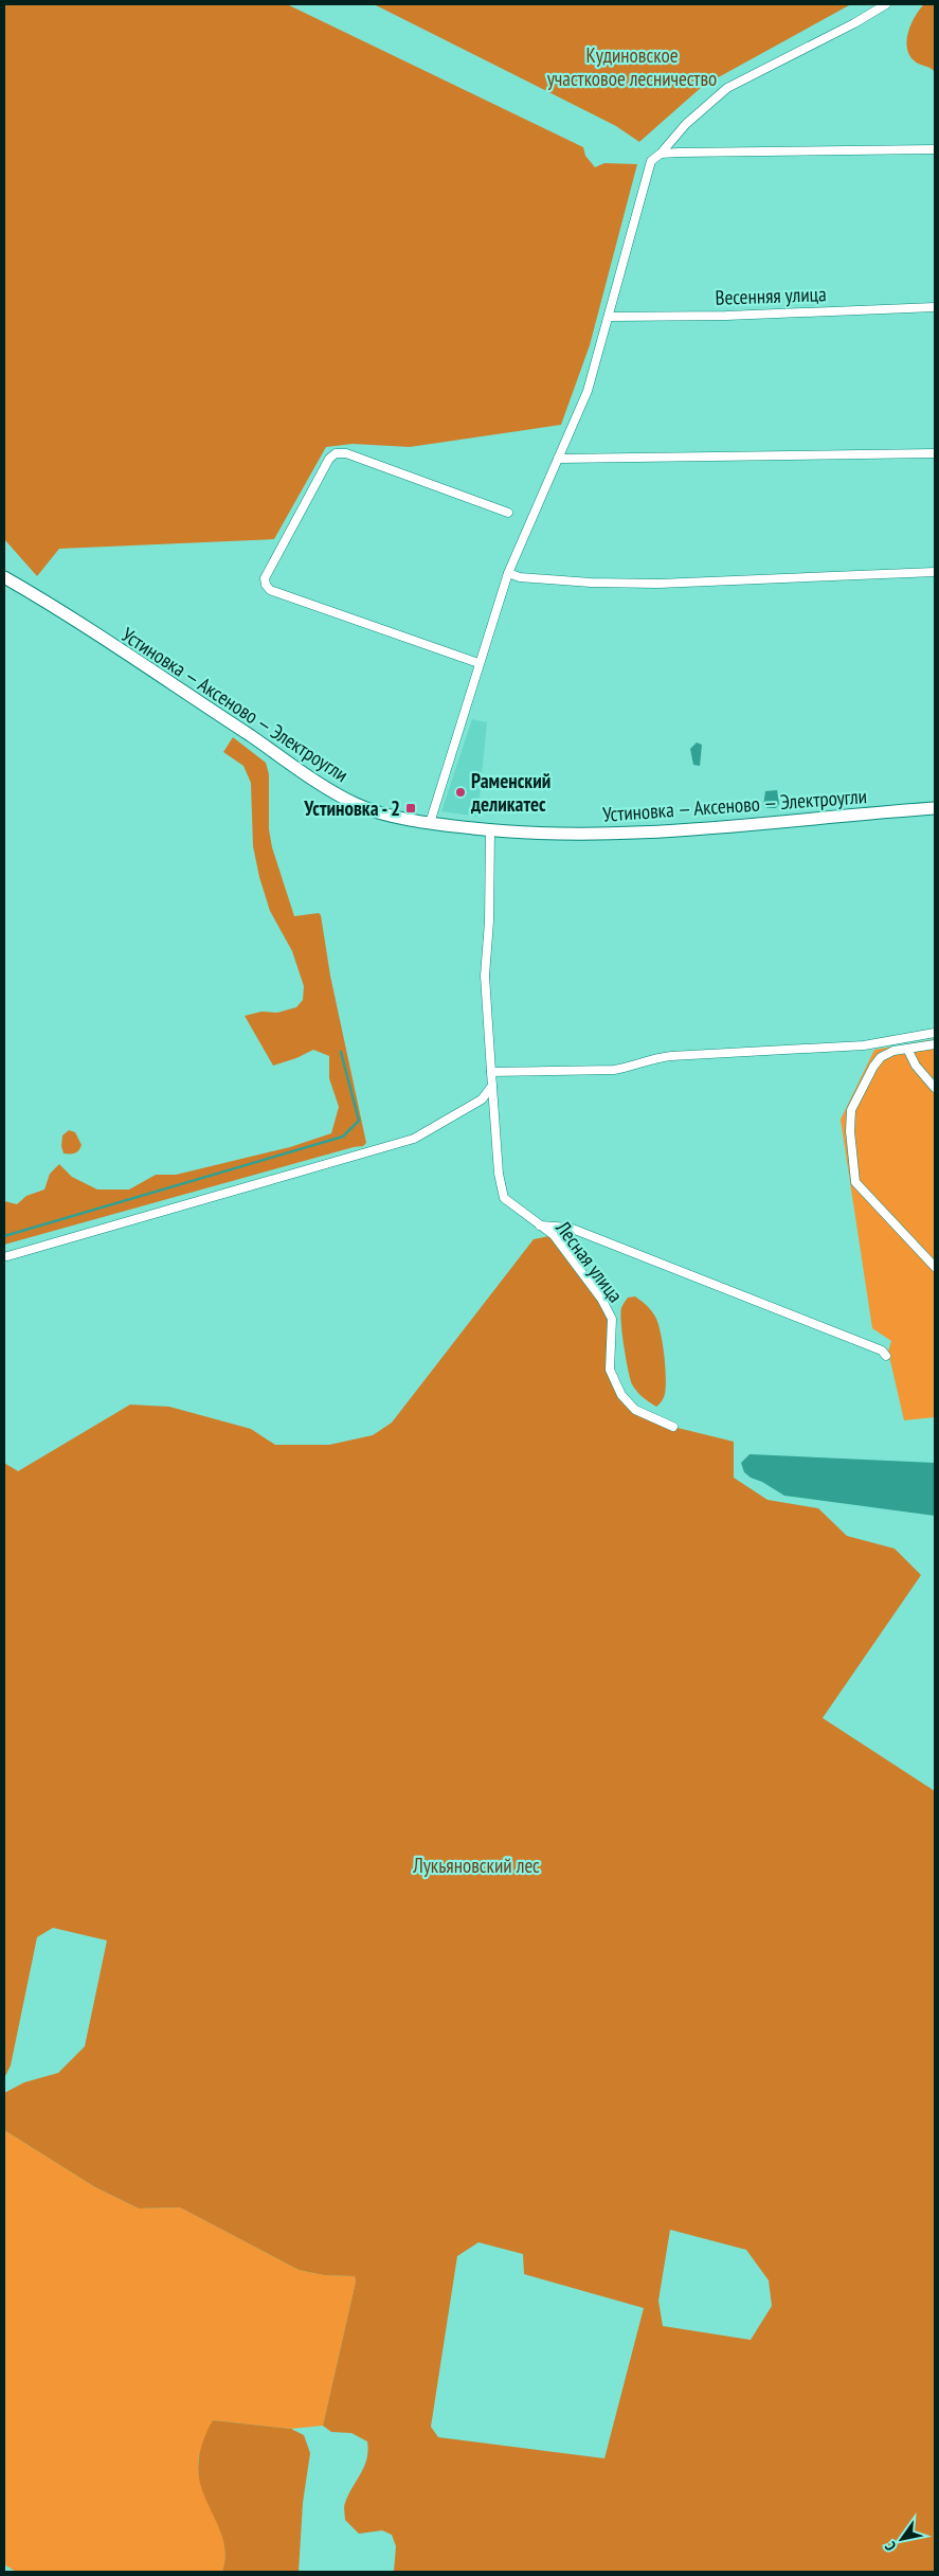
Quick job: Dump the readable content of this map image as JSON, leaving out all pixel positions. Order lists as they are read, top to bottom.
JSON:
{
  "streets": {
    "main road": ["Устиновка — Аксеново — Электроугли"],
    "street": ["Весенняя улица", "Лесная улица"]
  },
  "crossings": [
    ["Устиновка — Аксеново — Электроугли", "Лесная улица"]
  ],
  "parks": ["Кудиновское участковое лесничество", "Лукьяновский лес"],
  "places": {
    "other": ["Раменский деликатес"],
    "transit": ["Устиновка - 2"]
  },
  "north": "bottom left"
}
